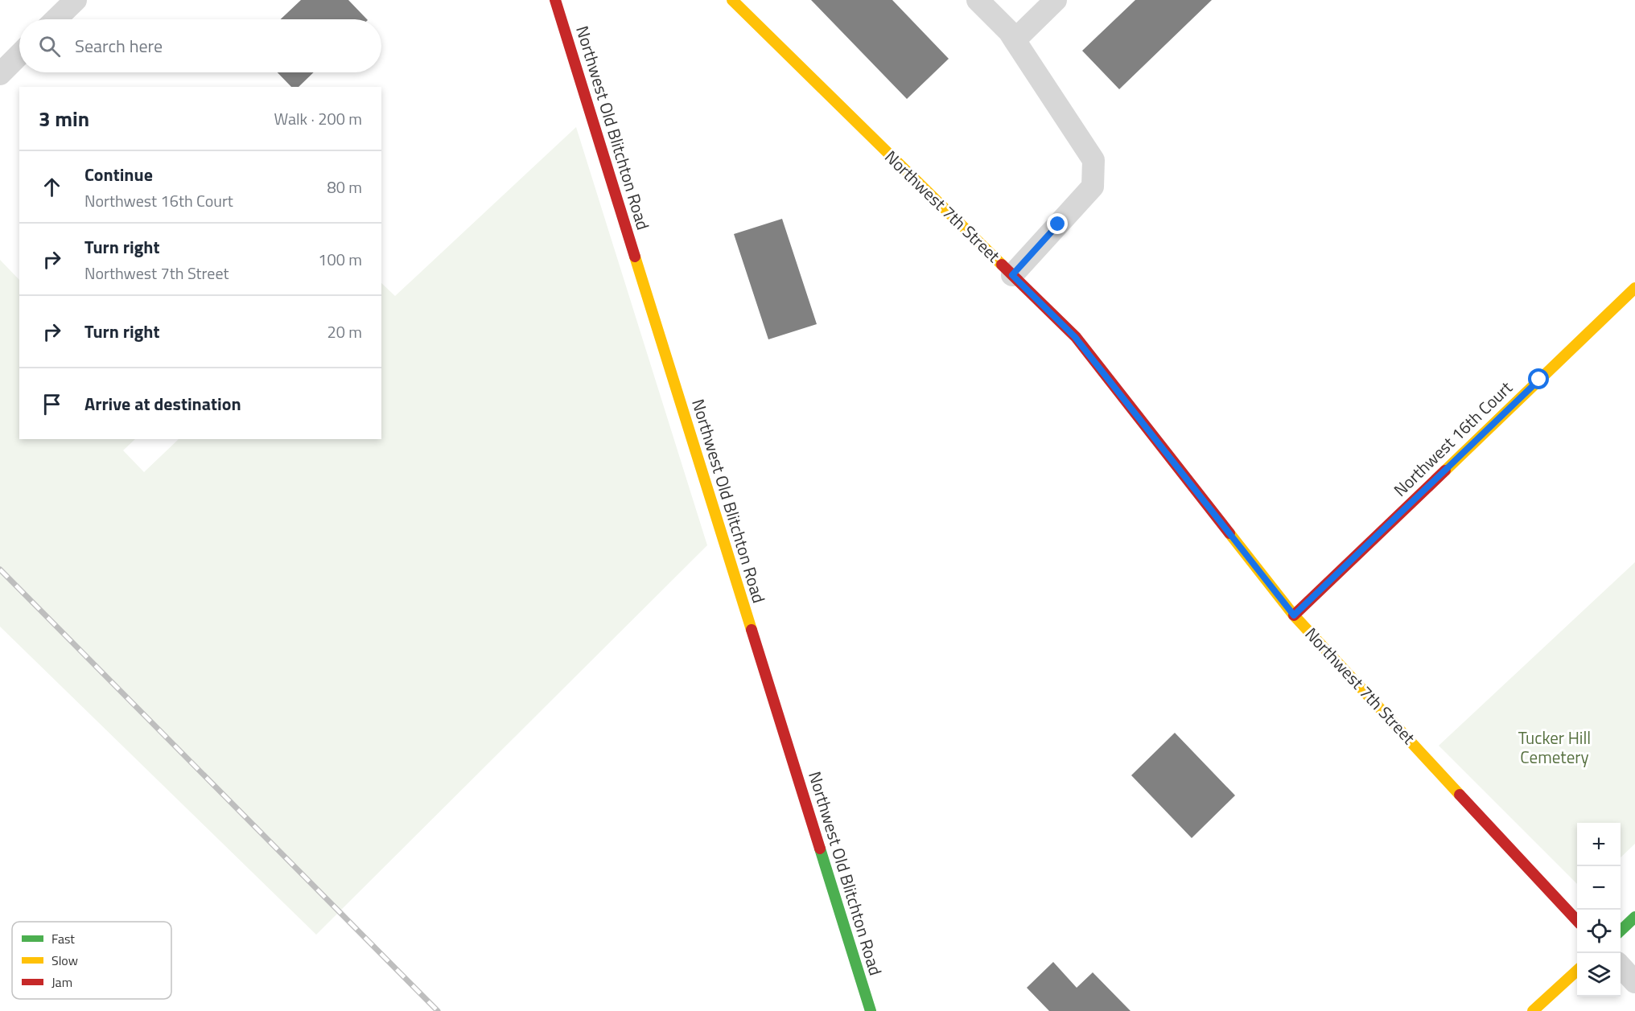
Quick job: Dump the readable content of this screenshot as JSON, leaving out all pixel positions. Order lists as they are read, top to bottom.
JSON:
{
  "streets": {
    "street": ["Northwest Old Blitchton Road", "Northwest 7th Street", "Northwest 16th Court"]
  },
  "crossings": [
    ["Northwest 7th Street", "Northwest 16th Court"]
  ],
  "parks": ["Tucker Hill Cemetery"],
  "legend": ["Fast", "Slow", "Jam"],
  "page": {
    "search": "Search here",
    "heading": ["3 min", "Walk · 200 m"],
    "list": [
      ["Continue", "Northwest 16th Court", "80 m"],
      ["Turn right", "Northwest 7th Street", "100 m"],
      ["Turn right", "20 m"],
      "Arrive at destination"
    ],
    "map_buttons": ["+", "−"]
  }
}
